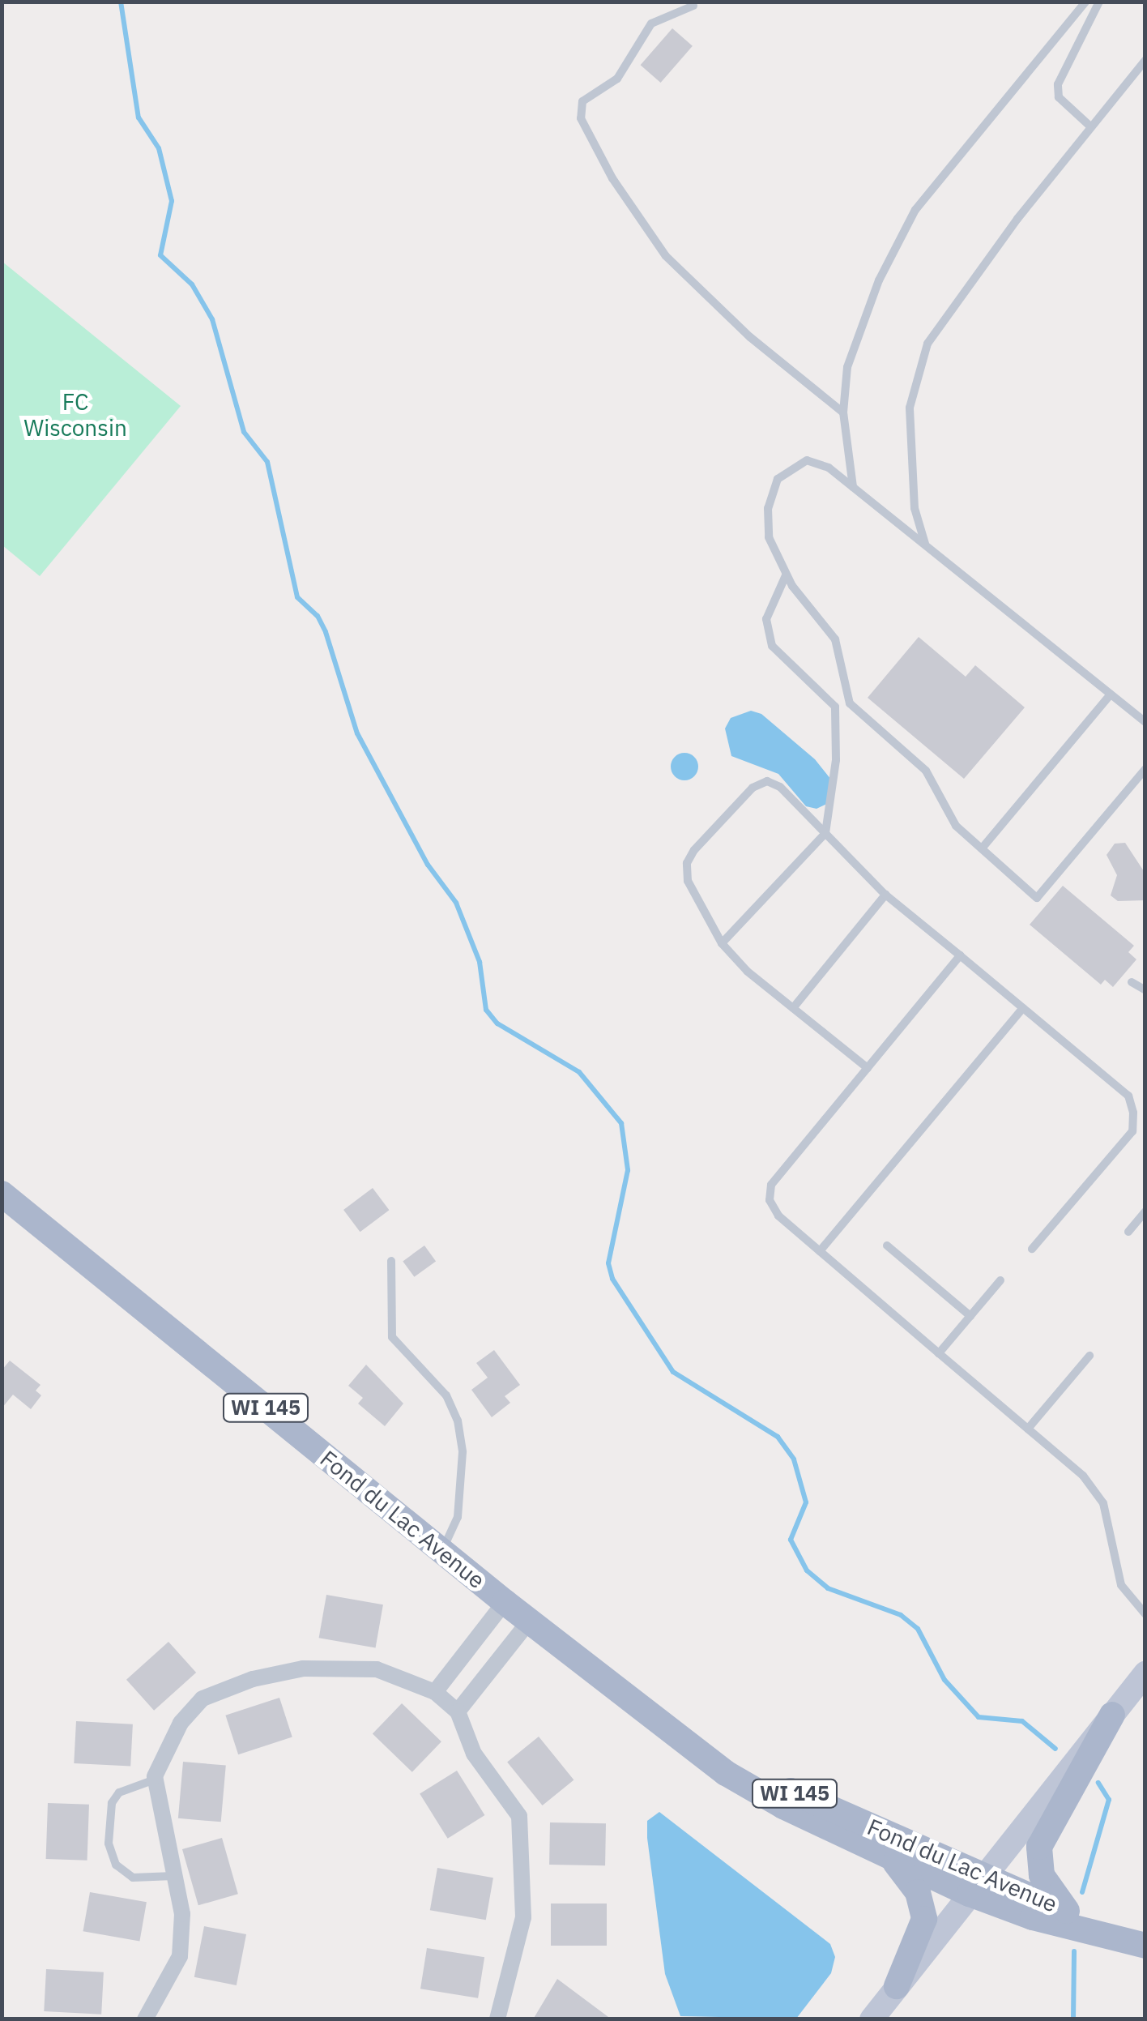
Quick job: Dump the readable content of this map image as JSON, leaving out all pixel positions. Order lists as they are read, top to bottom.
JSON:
{
  "streets": {
    "main road": ["WI 145", "Fond du Lac Avenue"]
  },
  "parks": ["FC Wisconsin"]
}
